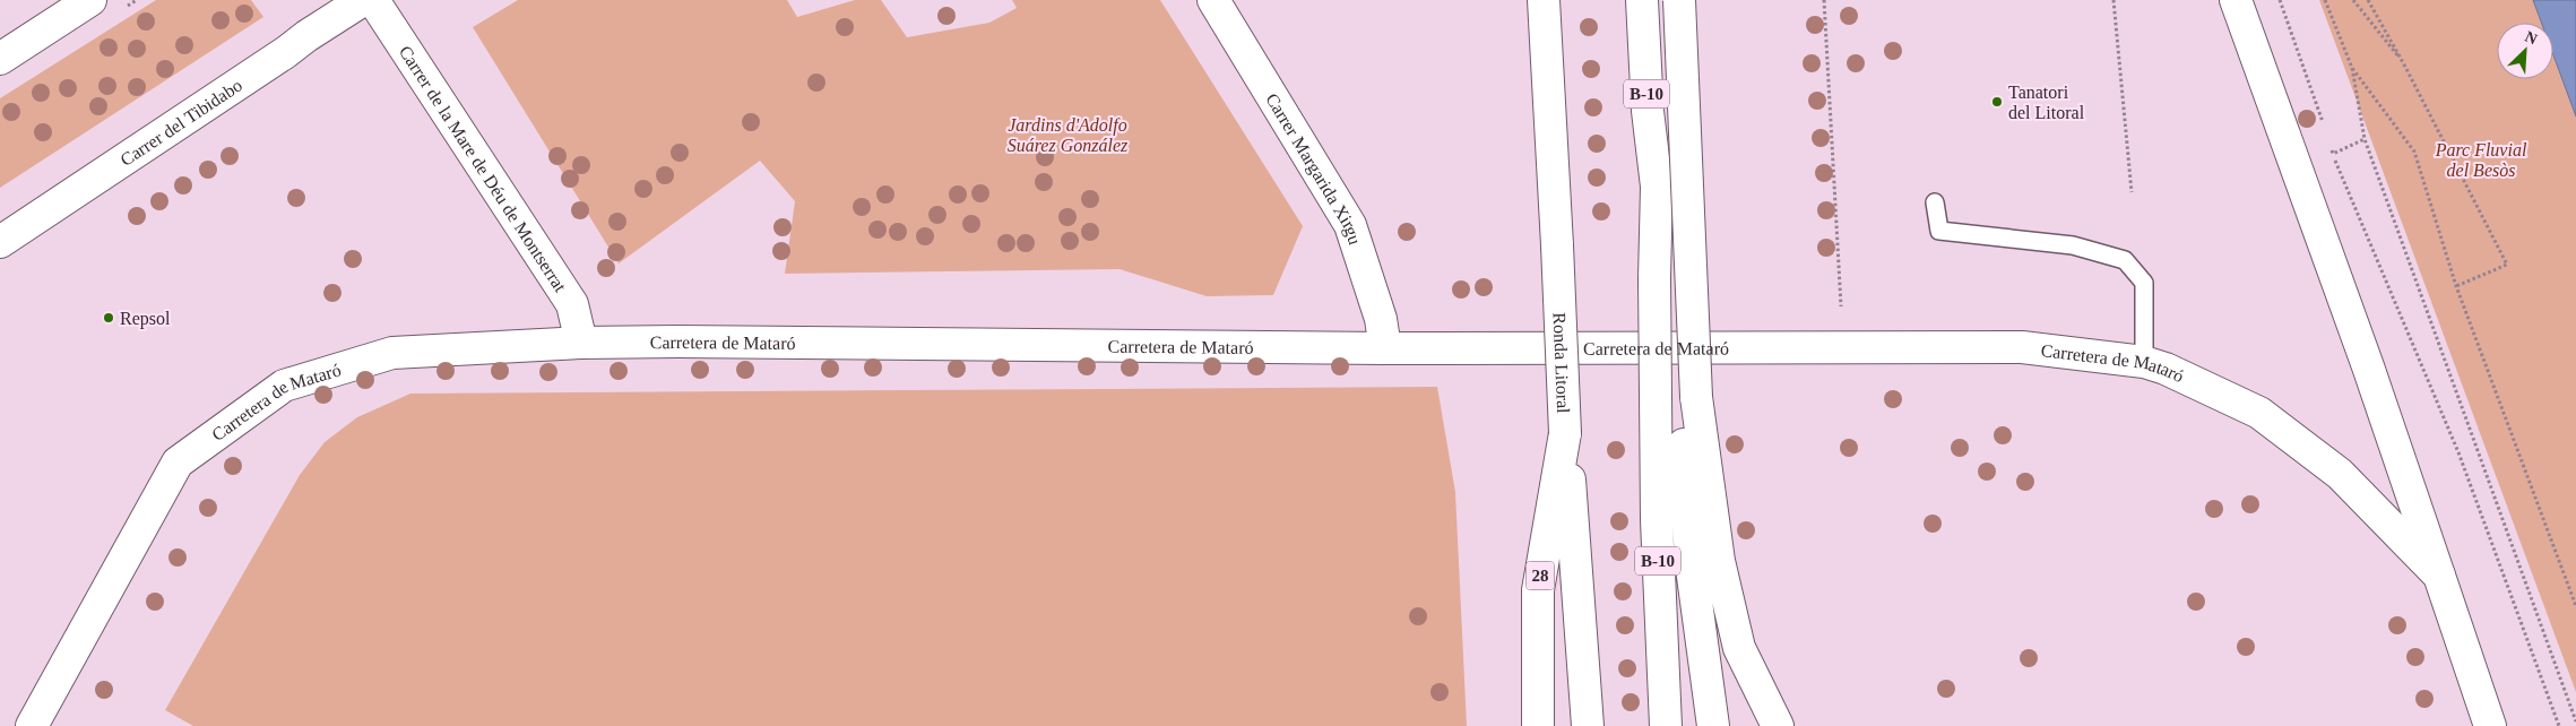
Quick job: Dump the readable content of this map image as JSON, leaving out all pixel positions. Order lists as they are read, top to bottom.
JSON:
{
  "streets": {
    "main road": [
      "B-10",
      "Carrer del Tibidabo",
      "Carrer de la Mare de Déu de Montserrat",
      "Carrer Margarida Xirgu",
      "Carretera de Mataró",
      "Ronda Litoral",
      "28"
    ]
  },
  "crossings": [
    ["Carrer de la Mare de Déu de Montserrat", "Carretera de Mataró"],
    ["Carrer Margarida Xirgu", "Carretera de Mataró"],
    ["Ronda Litoral", "28"]
  ],
  "parks": ["Jardins d'Adolfo Suárez González", "Parc Fluvial del Besòs"],
  "places": ["Tanatori del Litoral", "Repsol"],
  "north": "top right"
}
